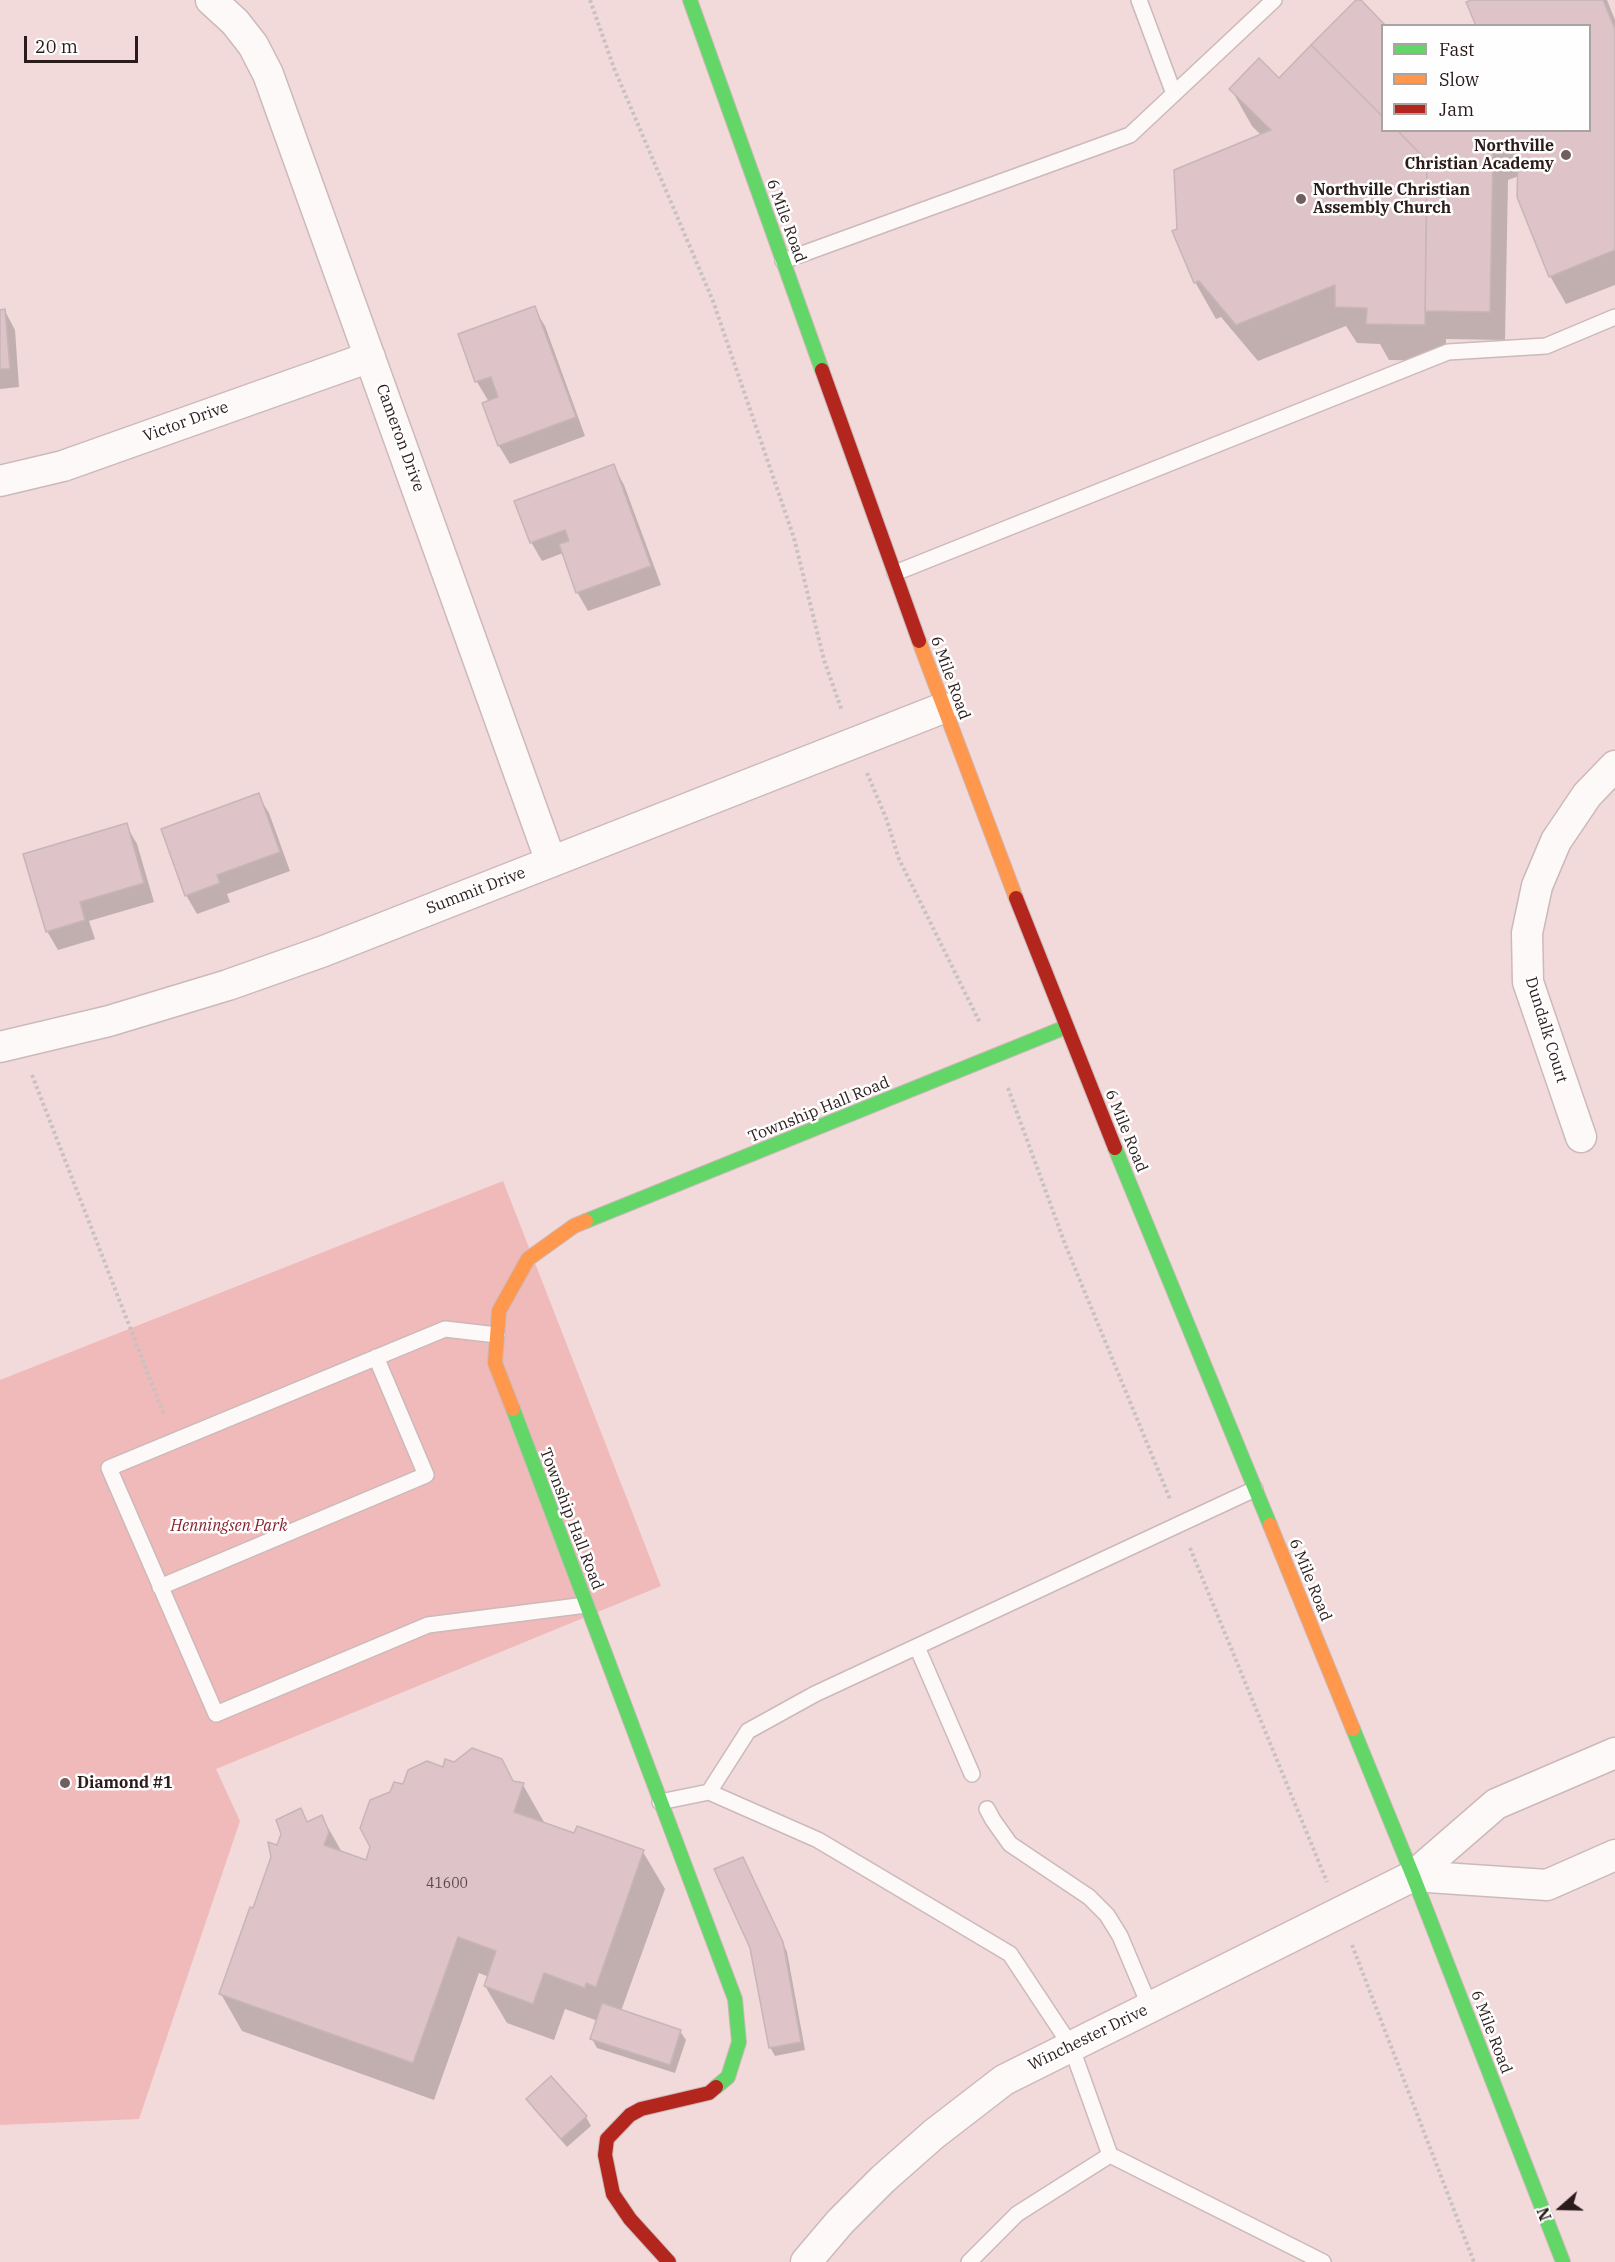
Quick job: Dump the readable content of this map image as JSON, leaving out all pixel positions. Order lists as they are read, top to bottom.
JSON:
{
  "streets": {
    "street": [
      "6 Mile Road",
      "Victor Drive",
      "Cameron Drive",
      "Summit Drive",
      "Dundalk Court",
      "Township Hall Road",
      "Winchester Drive"
    ]
  },
  "crossings": [
    ["6 Mile Road", "Summit Drive"],
    ["6 Mile Road", "Township Hall Road"],
    ["6 Mile Road", "Winchester Drive"],
    ["Victor Drive", "Cameron Drive"],
    ["Cameron Drive", "Summit Drive"]
  ],
  "parks": ["Henningsen Park"],
  "places": ["Northville Christian Academy", "Northville Christian Assembly Church", "Diamond #1"],
  "house_numbers": ["41600"],
  "legend": ["Fast", "Slow", "Jam"],
  "scale_bar": "20 m",
  "north": "left"
}
